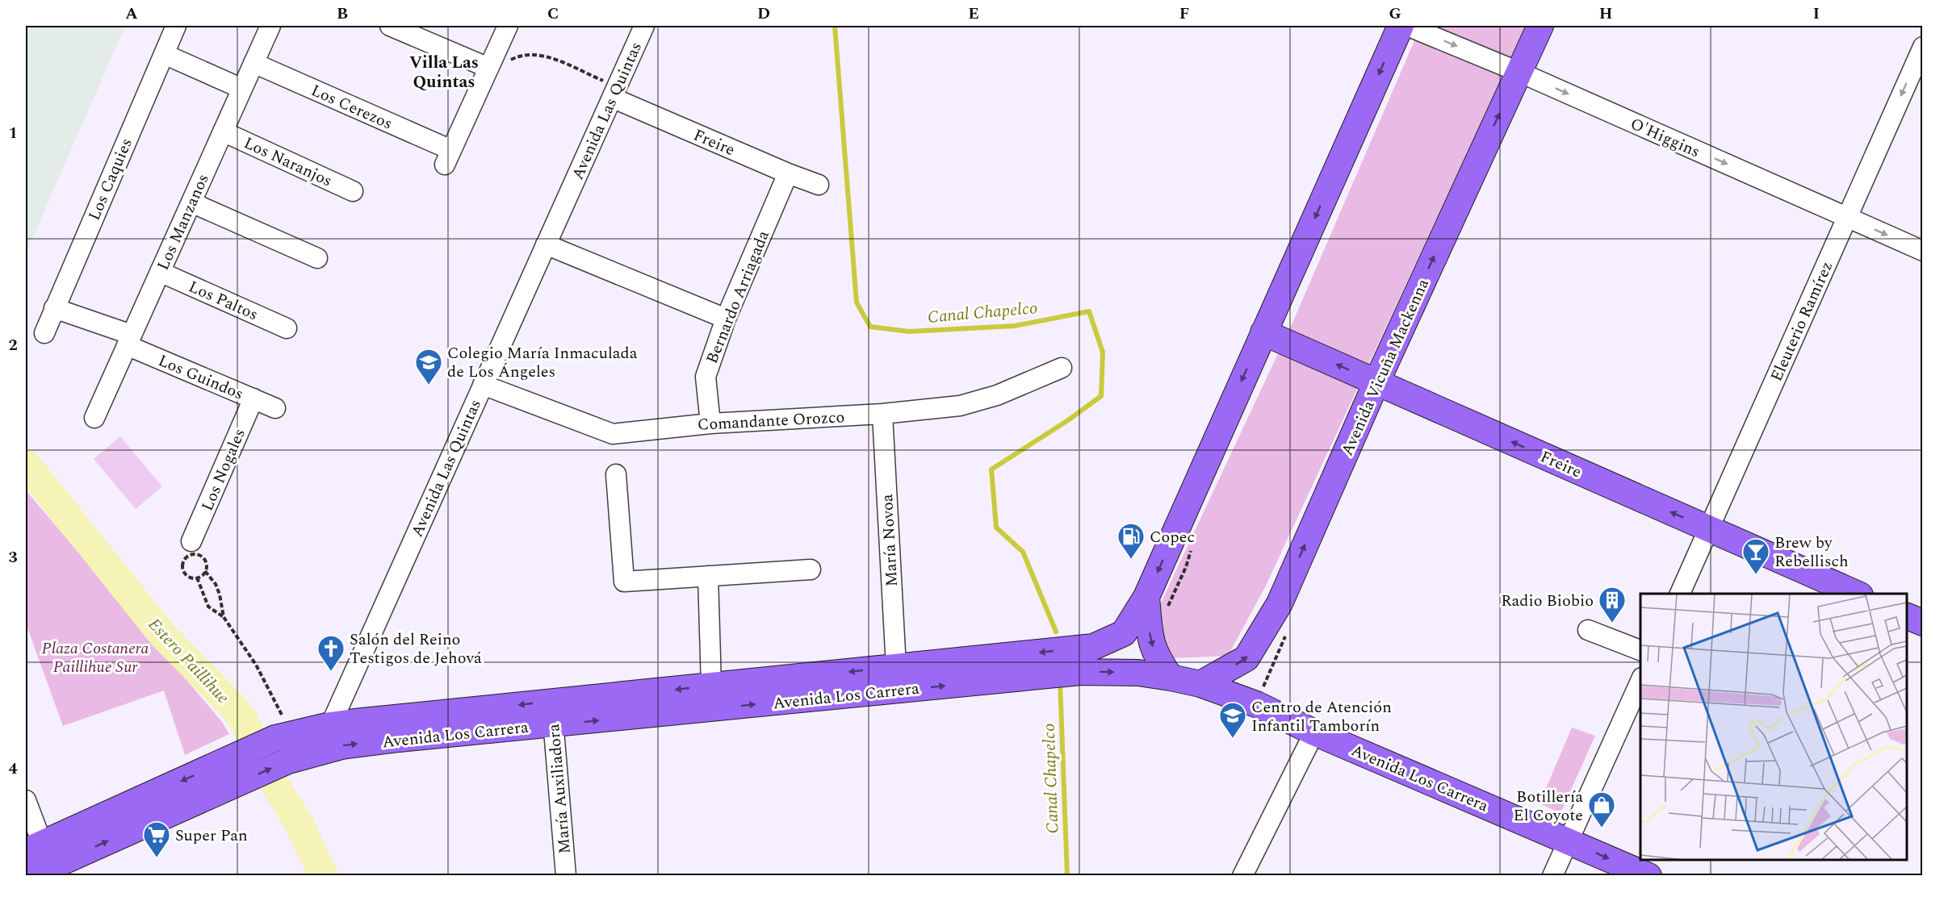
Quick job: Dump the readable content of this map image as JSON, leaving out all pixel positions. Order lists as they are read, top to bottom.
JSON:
{
  "streets": {
    "main road": ["Freire", "Avenida Vicuña Mackenna", "Avenida Los Carrera"],
    "street": [
      "Los Cerezos",
      "Avenida Las Quintas",
      "O'Higgins",
      "Los Naranjos",
      "Los Caquies",
      "Los Manzanos",
      "Bernardo Arriagada",
      "Los Paltos",
      "Eleuterio Ramírez",
      "Los Guindos",
      "Comandante Orozco",
      "Los Nogales",
      "María Novoa",
      "María Auxiliadora"
    ]
  },
  "crossings": [
    ["Los Cerezos", "Los Manzanos"],
    ["Avenida Las Quintas", "Freire"],
    ["Avenida Las Quintas", "Comandante Orozco"],
    ["Avenida Las Quintas", "Avenida Los Carrera"],
    ["O'Higgins", "Eleuterio Ramírez"],
    ["O'Higgins", "Avenida Vicuña Mackenna"],
    ["Freire", "Bernardo Arriagada"],
    ["Freire", "Eleuterio Ramírez"],
    ["Freire", "Avenida Vicuña Mackenna"],
    ["Los Naranjos", "Los Manzanos"],
    ["Los Caquies", "Los Guindos"],
    ["Los Manzanos", "Los Paltos"],
    ["Los Manzanos", "Los Guindos"],
    ["Bernardo Arriagada", "Comandante Orozco"],
    ["Avenida Vicuña Mackenna", "Avenida Los Carrera"],
    ["Los Guindos", "Los Nogales"],
    ["Comandante Orozco", "María Novoa"],
    ["María Novoa", "Avenida Los Carrera"],
    ["Avenida Los Carrera", "María Auxiliadora"]
  ],
  "one_way": ["O'Higgins", "Freire"],
  "districts": ["Villa Las Quintas"],
  "water": ["Canal Chapelco", "Estero Paillihue"],
  "parks": ["Plaza Costanera Paillihue Sur"],
  "places": {
    "school or university": ["Colegio María Inmaculada de Los Ángeles", "Centro de Atención Infantil Tamborín"],
    "fuel station": ["Copec"],
    "bar": ["Brew by Rebellisch"],
    "building": ["Radio Biobio"],
    "church": ["Salón del Reino Testigos de Jehová"],
    "shop": ["Botillería El Coyote"],
    "supermarket": ["Super Pan"]
  },
  "grid": {
    "columns": [
      "A",
      "B",
      "C",
      "D",
      "E",
      "F",
      "G",
      "H",
      "I"
    ],
    "rows": [
      "1",
      "2",
      "3",
      "4"
    ]
  }
}
